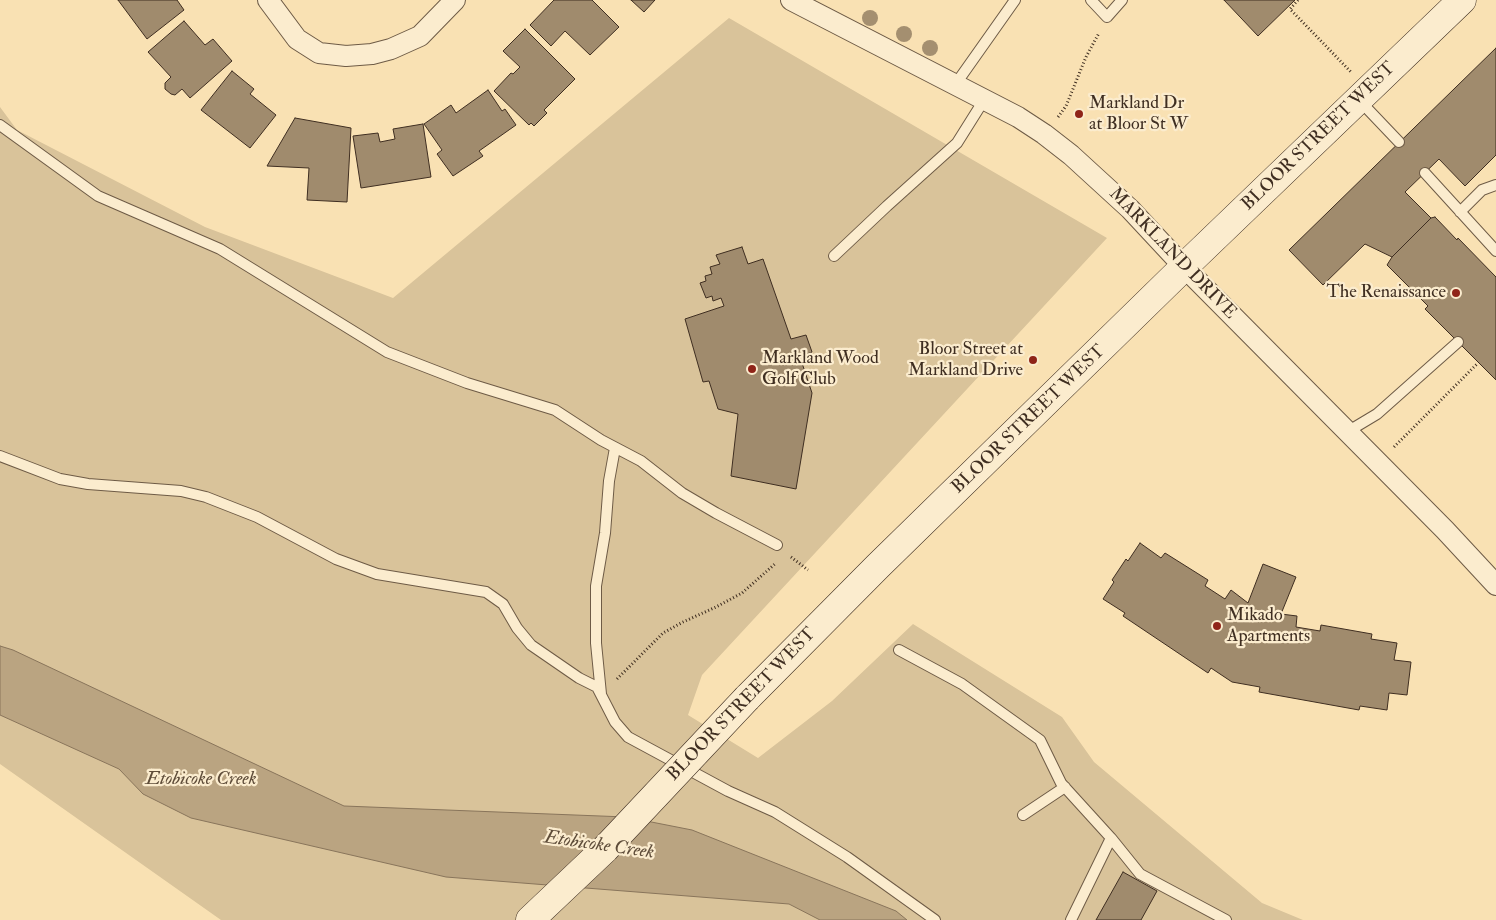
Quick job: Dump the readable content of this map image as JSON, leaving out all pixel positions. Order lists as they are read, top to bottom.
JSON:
{
  "streets": {
    "main road": ["BLOOR STREET WEST"],
    "street": ["MARKLAND DRIVE"]
  },
  "crossings": [
    ["BLOOR STREET WEST", "MARKLAND DRIVE"]
  ],
  "water": ["Etobicoke Creek"],
  "places": [
    "Markland Dr at Bloor St W",
    "The Renaissance",
    "Bloor Street at Markland Drive",
    "Markland Wood Golf Club",
    "Mikado Apartments"
  ]
}
